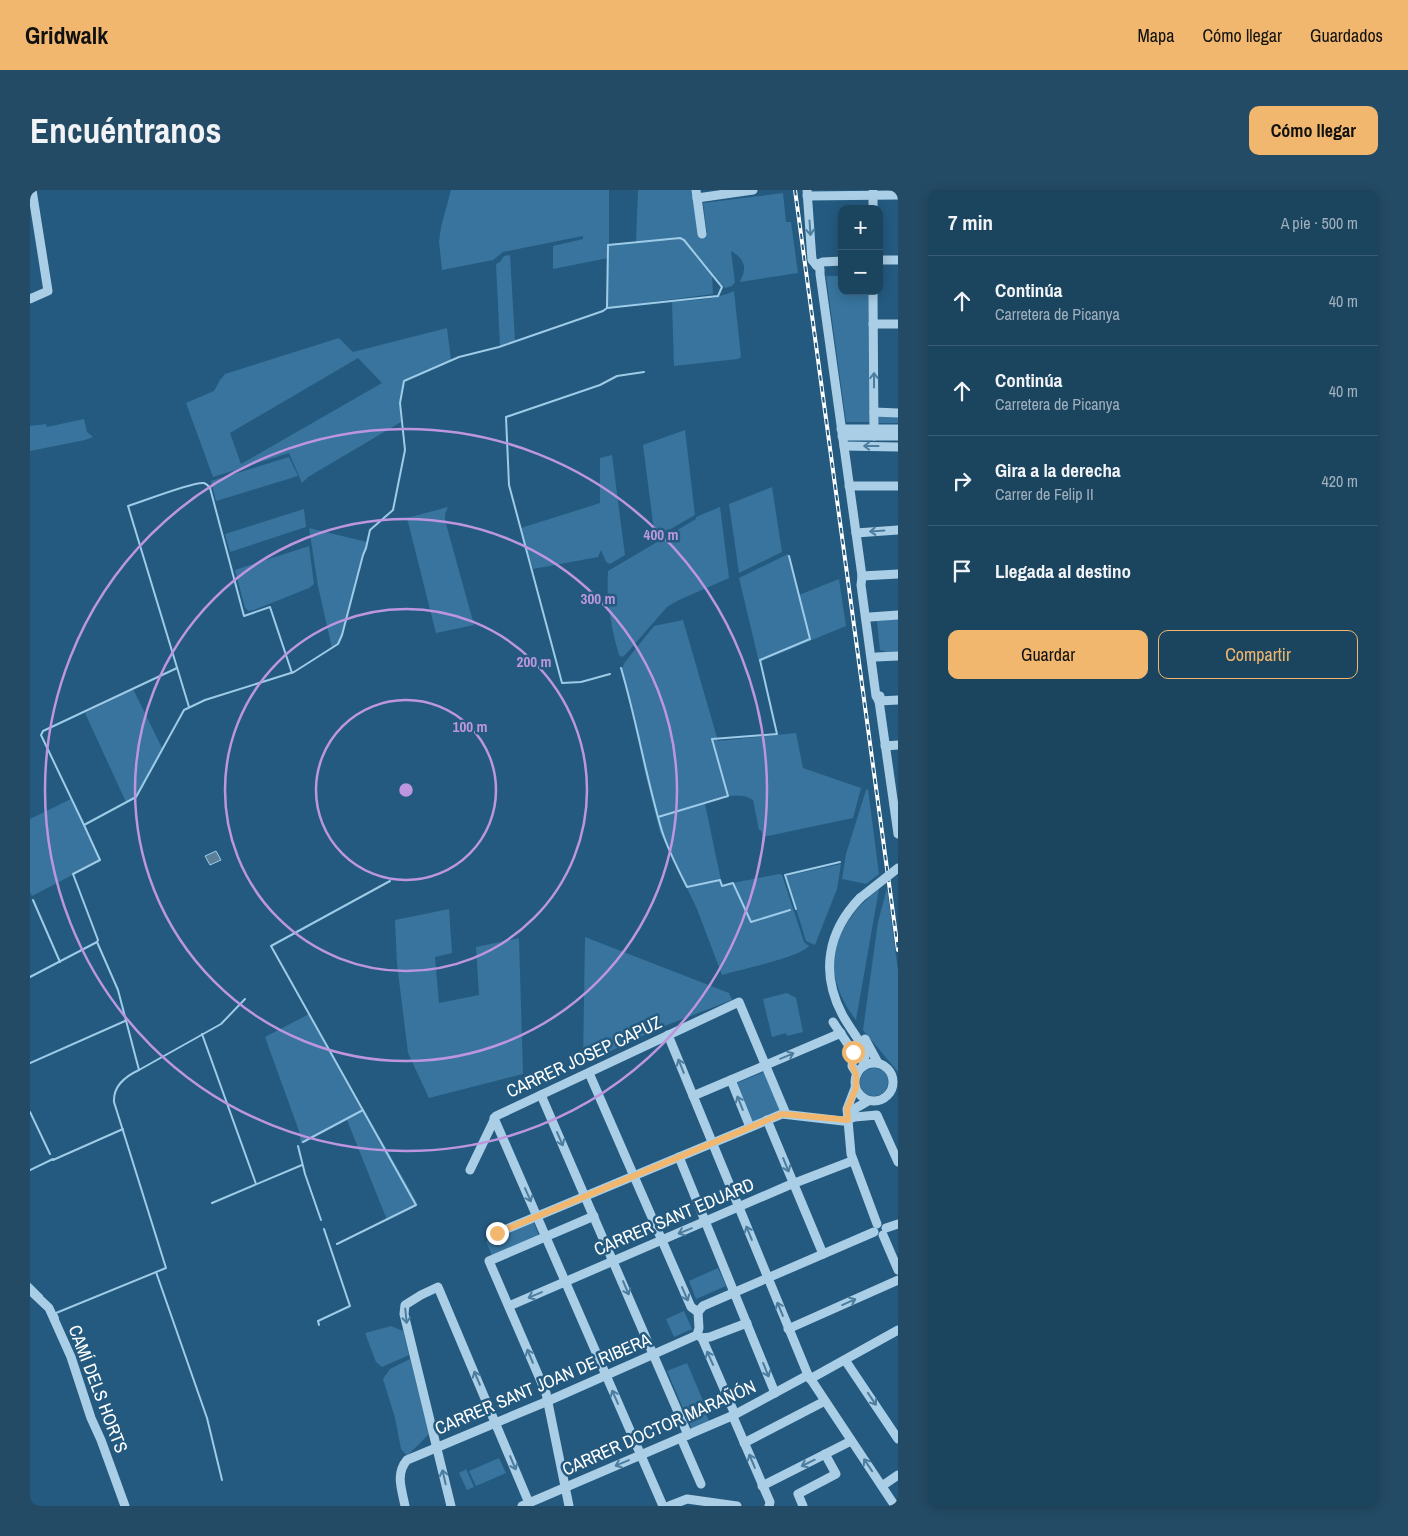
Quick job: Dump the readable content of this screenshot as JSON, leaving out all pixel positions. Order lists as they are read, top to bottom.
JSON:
{
  "streets": {
    "street": [
      "CARRER JOSEP CAPUZ",
      "CARRER SANT EDUARD",
      "CARRER SANT JOAN DE RIBERA",
      "CAMÍ DELS HORTS",
      "CARRER DOCTOR MARAÑÓN"
    ]
  },
  "page": {
    "header": "Gridwalk",
    "nav": ["Mapa", "Cómo llegar", "Guardados"],
    "buttons": [
      "Cómo llegar",
      ["Guardar", "Compartir"]
    ],
    "title": "Encuéntranos",
    "heading": ["7 min", "A pie · 500 m"],
    "map_buttons": ["+", "−"],
    "list": [
      ["Continúa", "Carretera de Picanya", "40 m"],
      ["Continúa", "Carretera de Picanya", "40 m"],
      ["Gira a la derecha", "Carrer de Felip II", "420 m"],
      "Llegada al destino"
    ]
  },
  "rings": [
    "400 m",
    "300 m",
    "200 m",
    "100 m"
  ]
}
